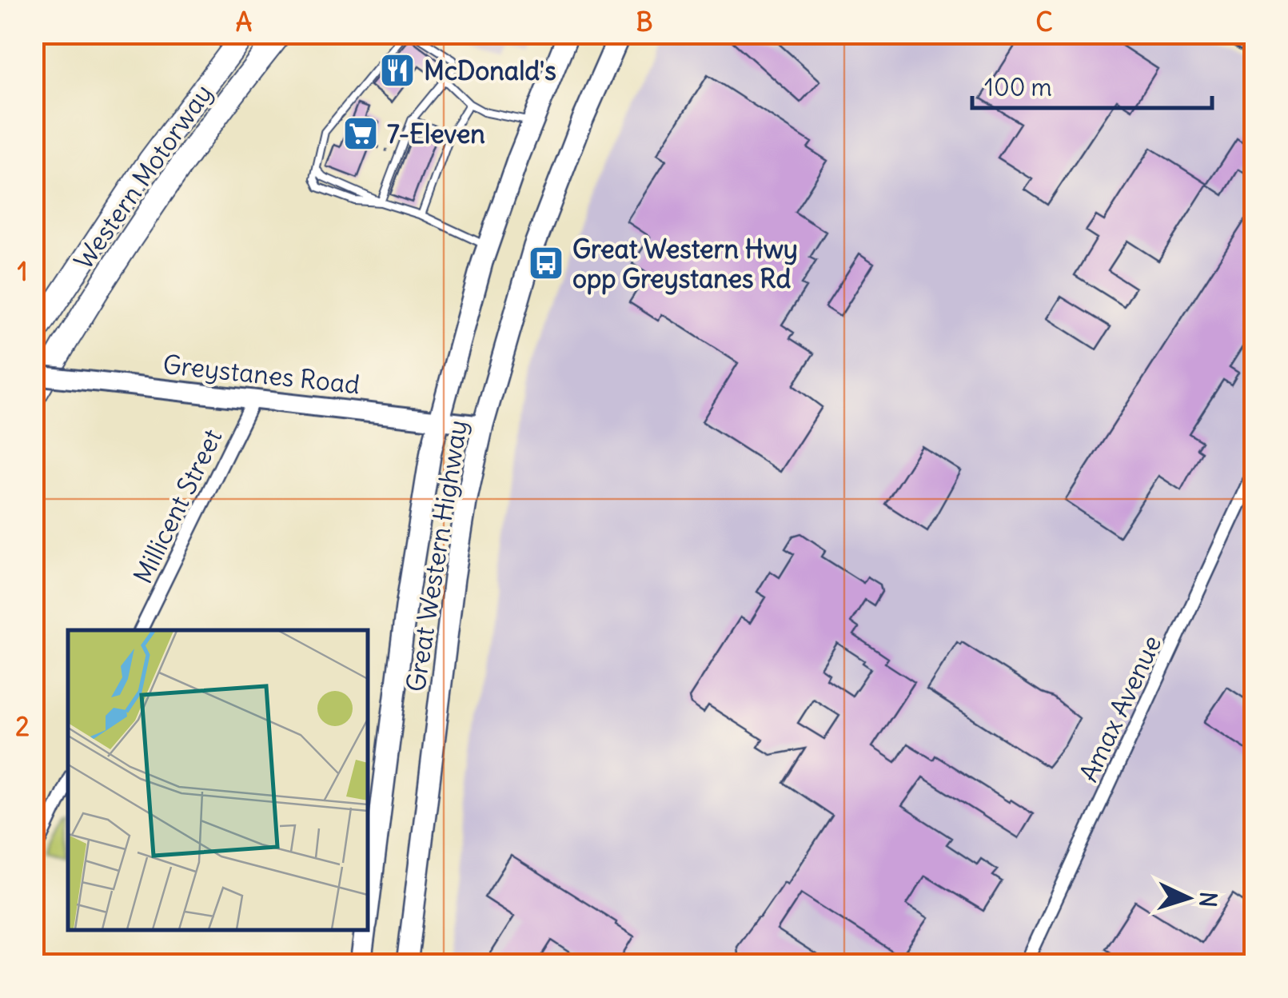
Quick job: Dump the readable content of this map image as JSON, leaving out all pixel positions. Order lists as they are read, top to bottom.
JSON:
{
  "streets": {
    "highway": ["Western Motorway", "Great Western Highway"],
    "main road": ["Greystanes Road"],
    "street": ["Millicent Street", "Amax Avenue"]
  },
  "crossings": [
    ["Greystanes Road", "Millicent Street"],
    ["Greystanes Road", "Great Western Highway"]
  ],
  "places": {
    "restaurant": ["McDonald's"],
    "supermarket": ["7-Eleven"],
    "bus stop": ["Great Western Hwy opp Greystanes Rd"]
  },
  "scale_bar": "100 m",
  "north": "right",
  "grid": {
    "columns": ["A", "B", "C"],
    "rows": ["1", "2"]
  }
}
